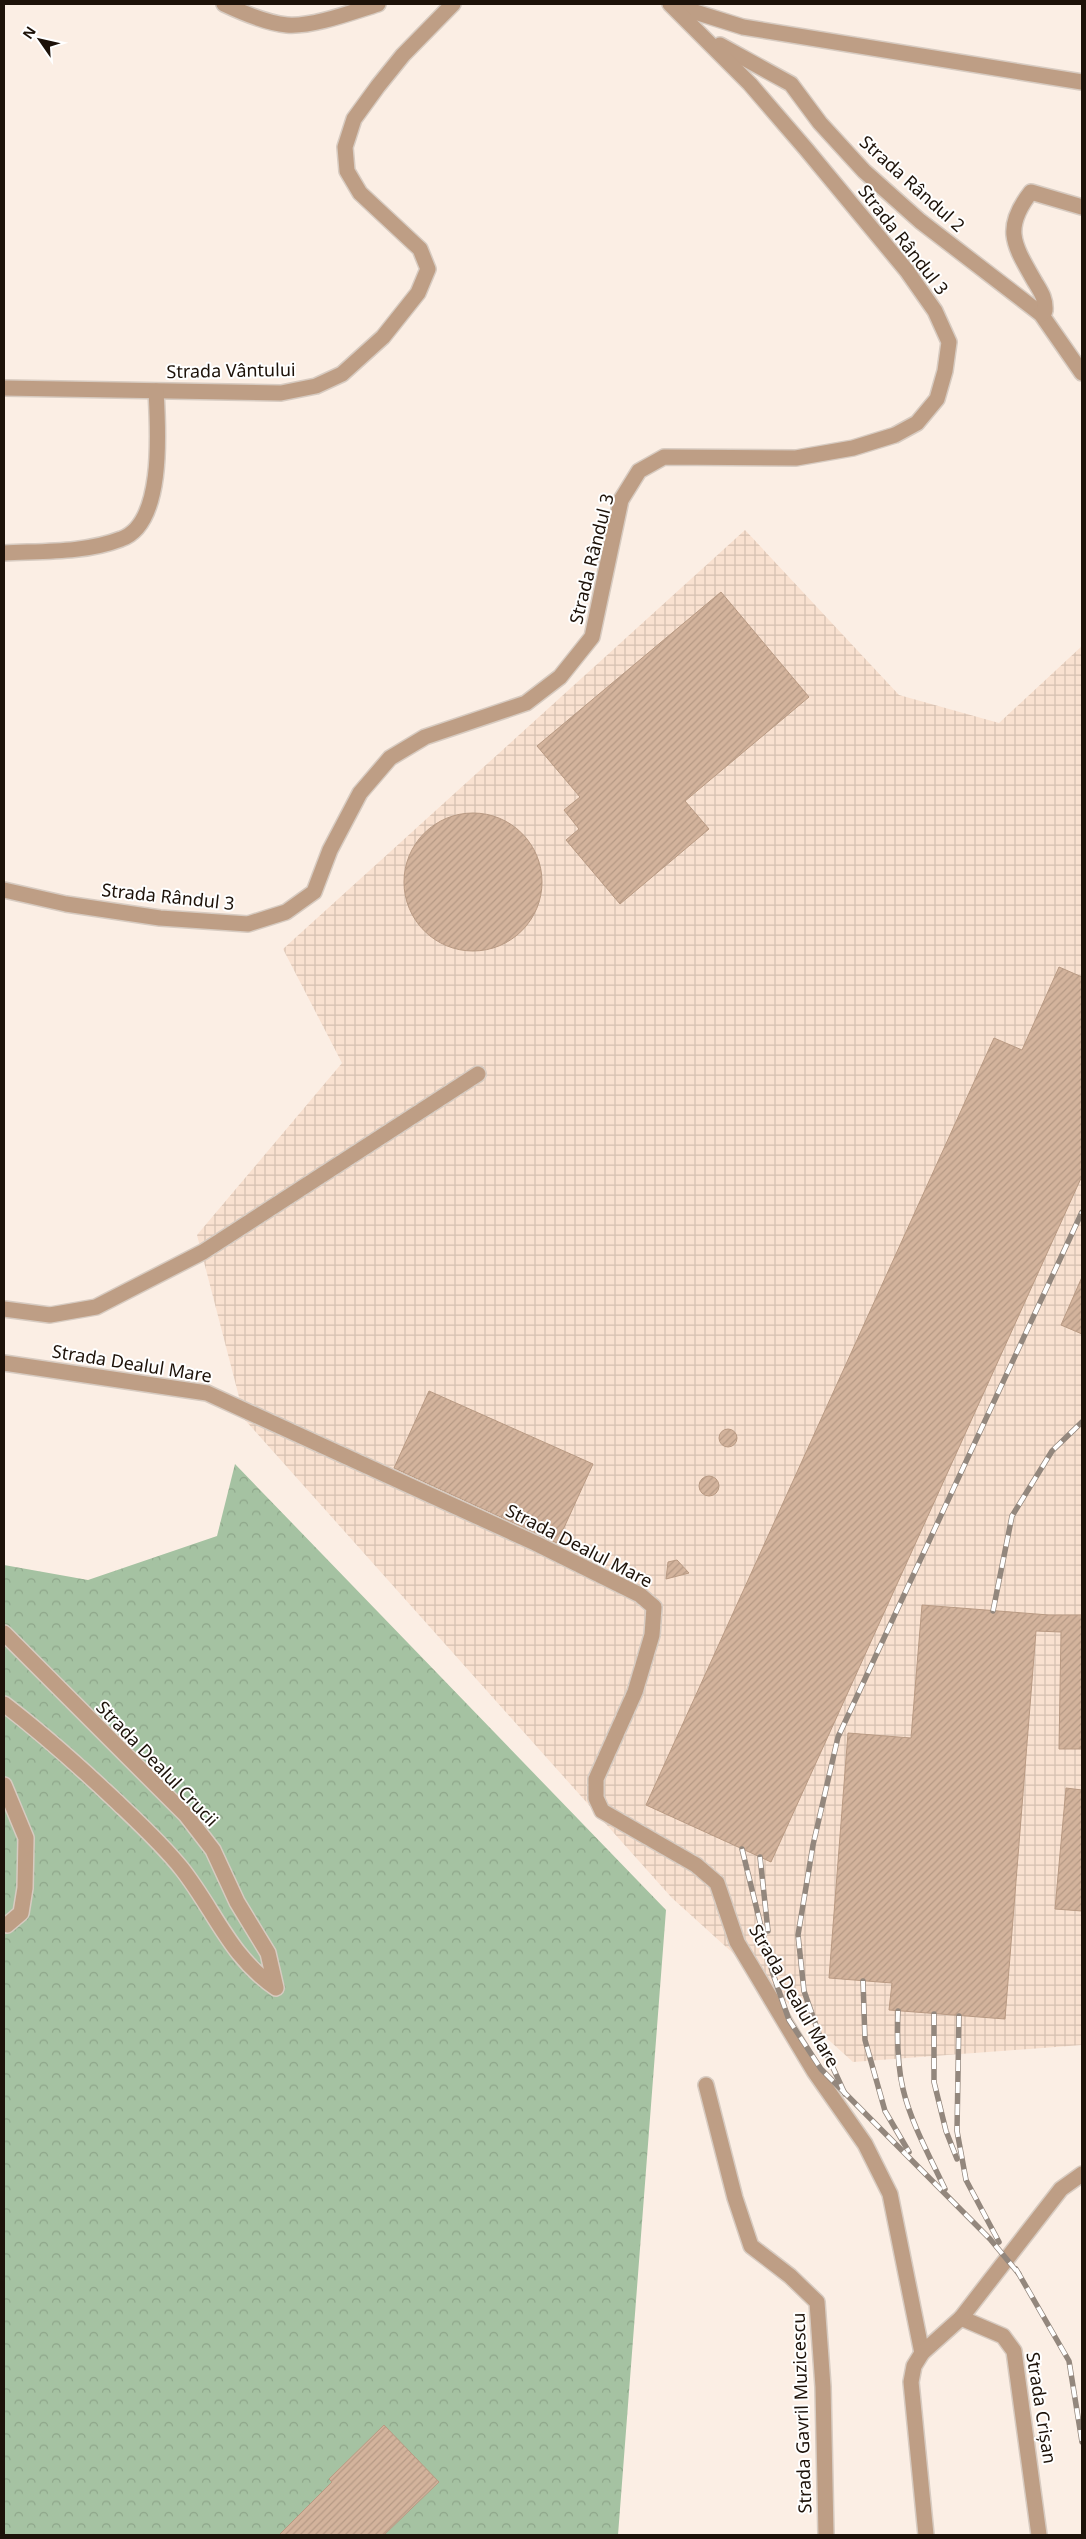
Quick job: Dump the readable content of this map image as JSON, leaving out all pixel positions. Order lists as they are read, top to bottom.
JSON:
{
  "streets": {
    "street": [
      "Strada Rândul 2",
      "Strada Rândul 3",
      "Strada Vântului",
      "Strada Dealul Mare",
      "Strada Dealul Crucii",
      "Strada Crișan",
      "Strada Gavril Muzicescu"
    ]
  },
  "crossings": [
    ["Strada Rândul 2", "Strada Rândul 3"]
  ],
  "north": "top left"
}
